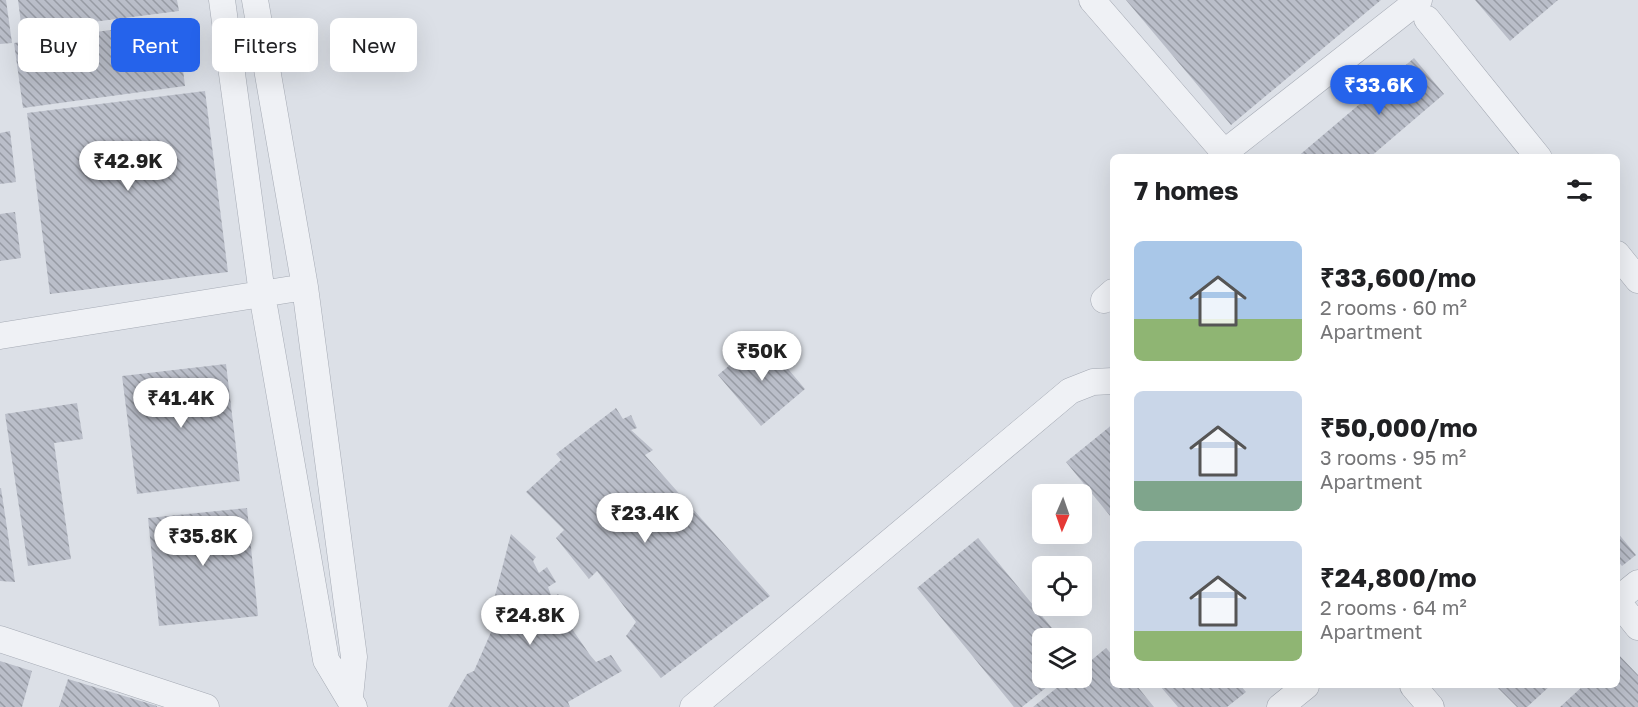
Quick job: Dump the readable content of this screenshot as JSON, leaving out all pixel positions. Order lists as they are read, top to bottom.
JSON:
{
  "north": "bottom",
  "page": {
    "chip": [
      "Buy",
      "Rent",
      "Filters",
      "New"
    ],
    "price": [
      "₹33.6K",
      "₹42.9K",
      "₹50K",
      "₹41.4K",
      "₹23.4K",
      "₹35.8K",
      "₹24.8K"
    ],
    "heading": "7 homes",
    "list": [
      {
        "name": "₹33,600/mo",
        "note": "2 rooms · 60 m² · Apartment"
      },
      {
        "name": "₹50,000/mo",
        "note": "3 rooms · 95 m² · Apartment"
      },
      {
        "name": "₹24,800/mo",
        "note": "2 rooms · 64 m² · Apartment"
      }
    ]
  }
}
